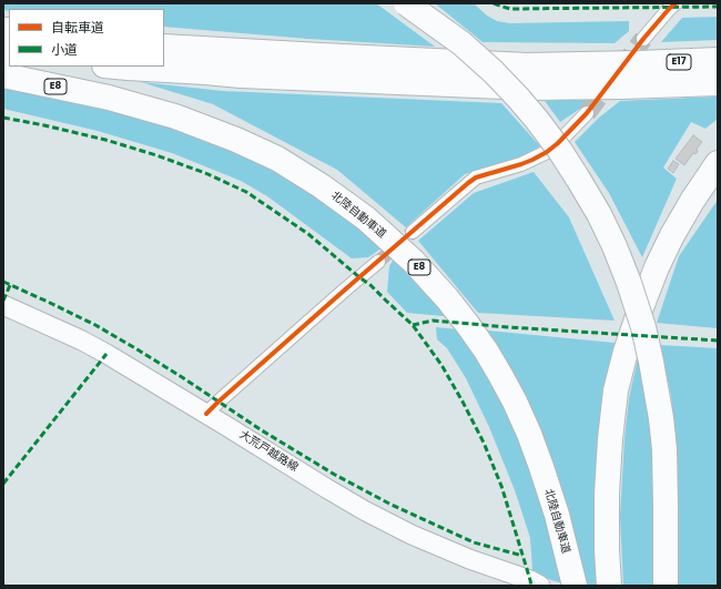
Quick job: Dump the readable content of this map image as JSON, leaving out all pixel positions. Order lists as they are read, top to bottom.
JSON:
{
  "streets": {
    "highway": ["E17", "E8", "北陸自動車道"],
    "main road": ["大荒戸越路線"]
  },
  "legend": ["自転車道", "小道"]
}
